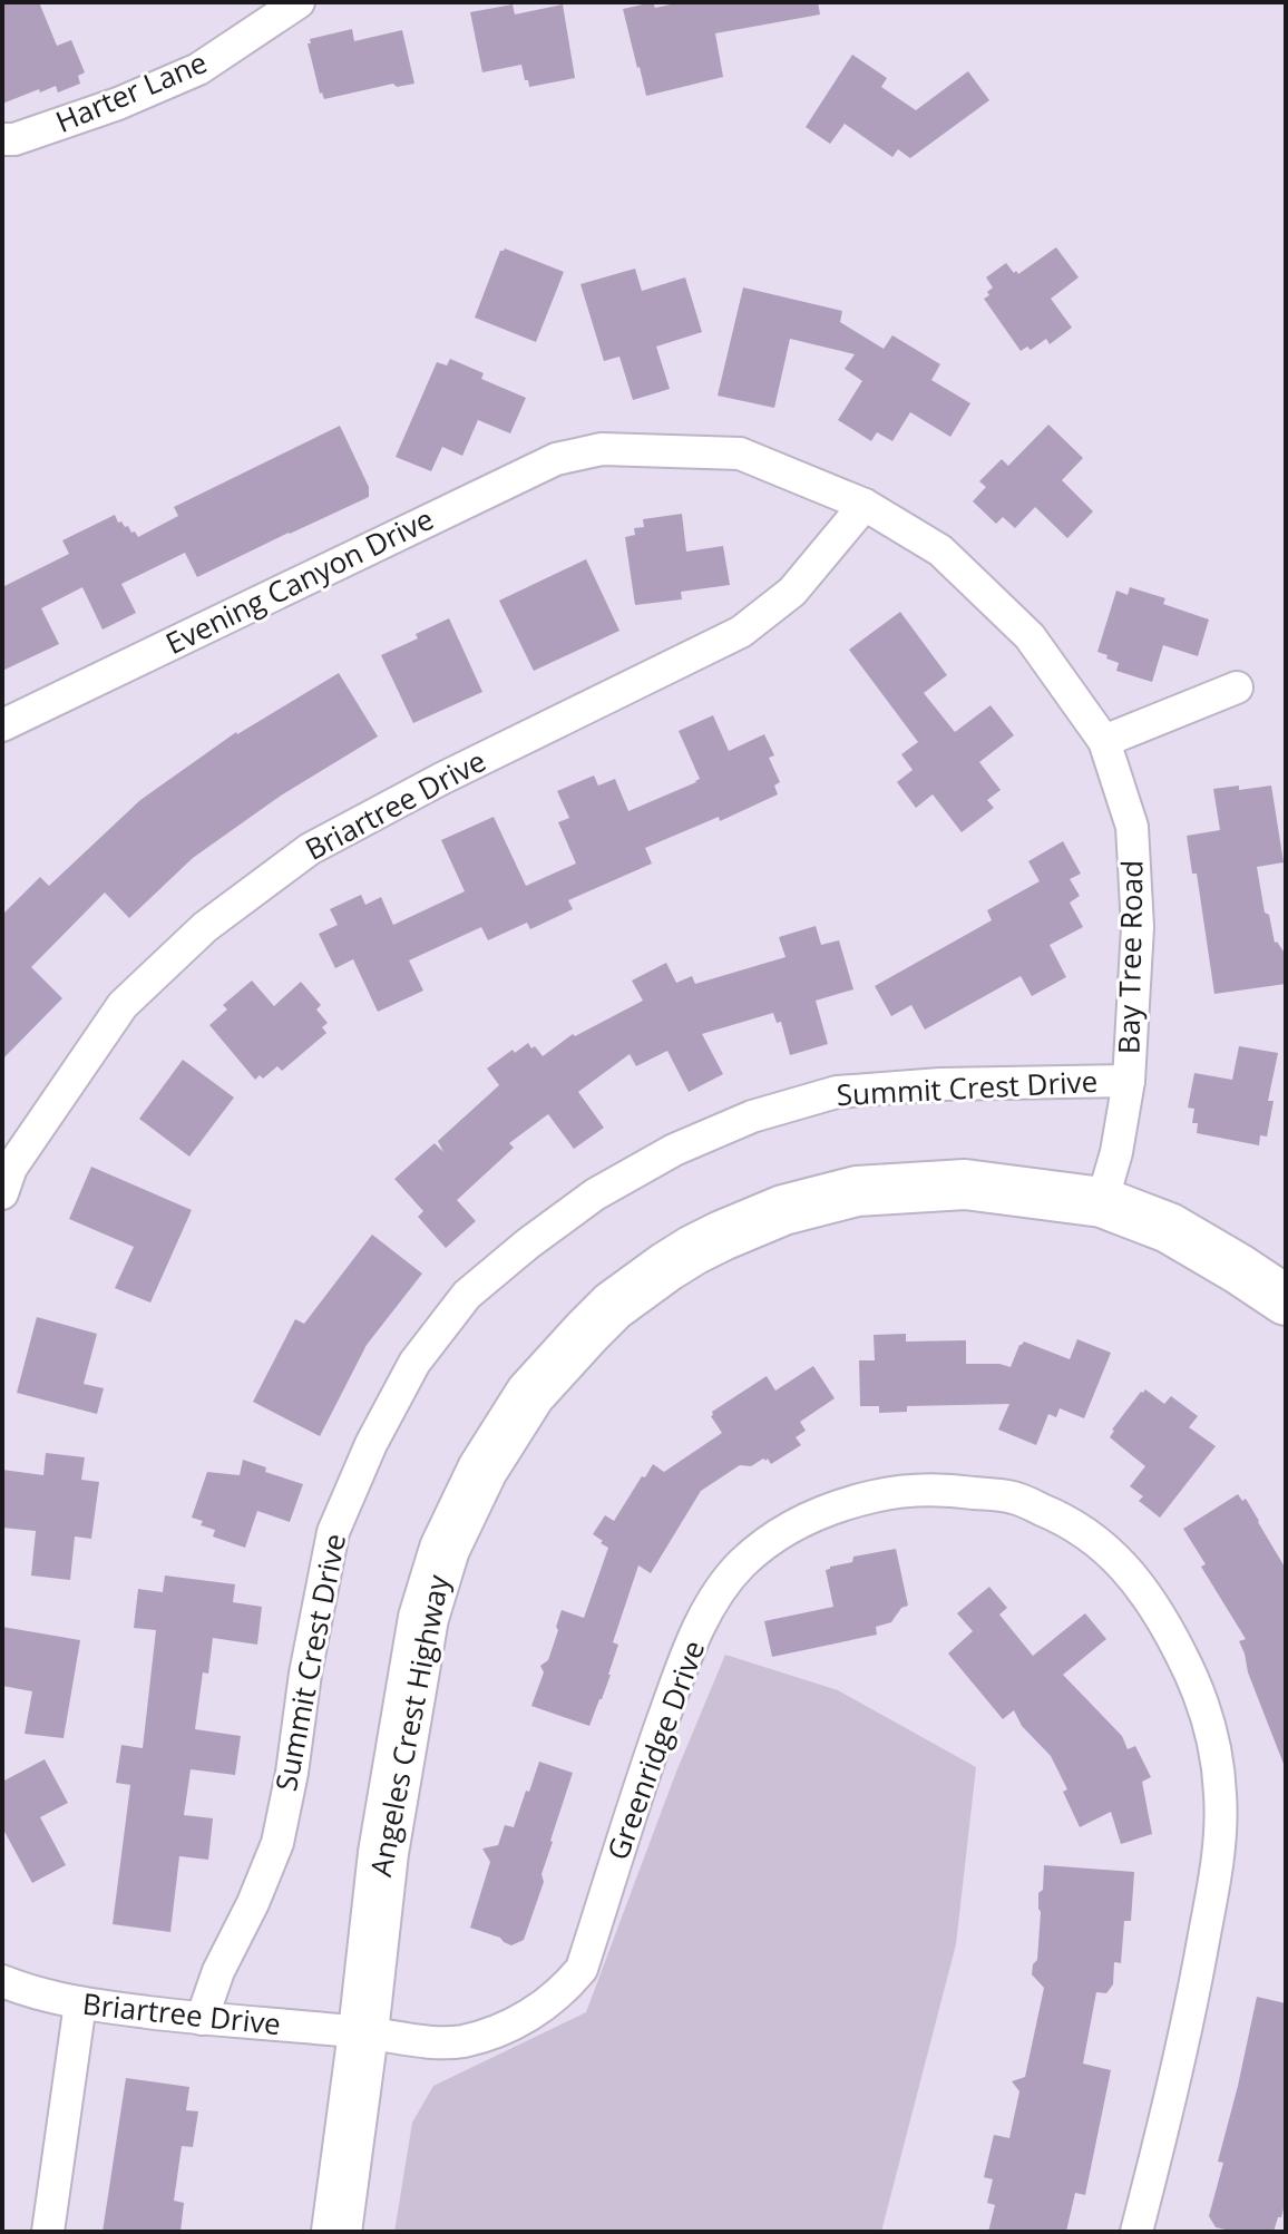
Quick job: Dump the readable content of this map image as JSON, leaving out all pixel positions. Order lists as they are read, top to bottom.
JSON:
{
  "streets": {
    "main road": ["Angeles Crest Highway"],
    "street": [
      "Harter Lane",
      "Evening Canyon Drive",
      "Briartree Drive",
      "Bay Tree Road",
      "Summit Crest Drive",
      "Greenridge Drive"
    ]
  },
  "crossings": [
    ["Evening Canyon Drive", "Bay Tree Road"],
    ["Briartree Drive", "Bay Tree Road"],
    ["Briartree Drive", "Summit Crest Drive"],
    ["Briartree Drive", "Angeles Crest Highway"],
    ["Briartree Drive", "Greenridge Drive"],
    ["Bay Tree Road", "Summit Crest Drive"],
    ["Bay Tree Road", "Angeles Crest Highway"],
    ["Angeles Crest Highway", "Greenridge Drive"]
  ]
}
